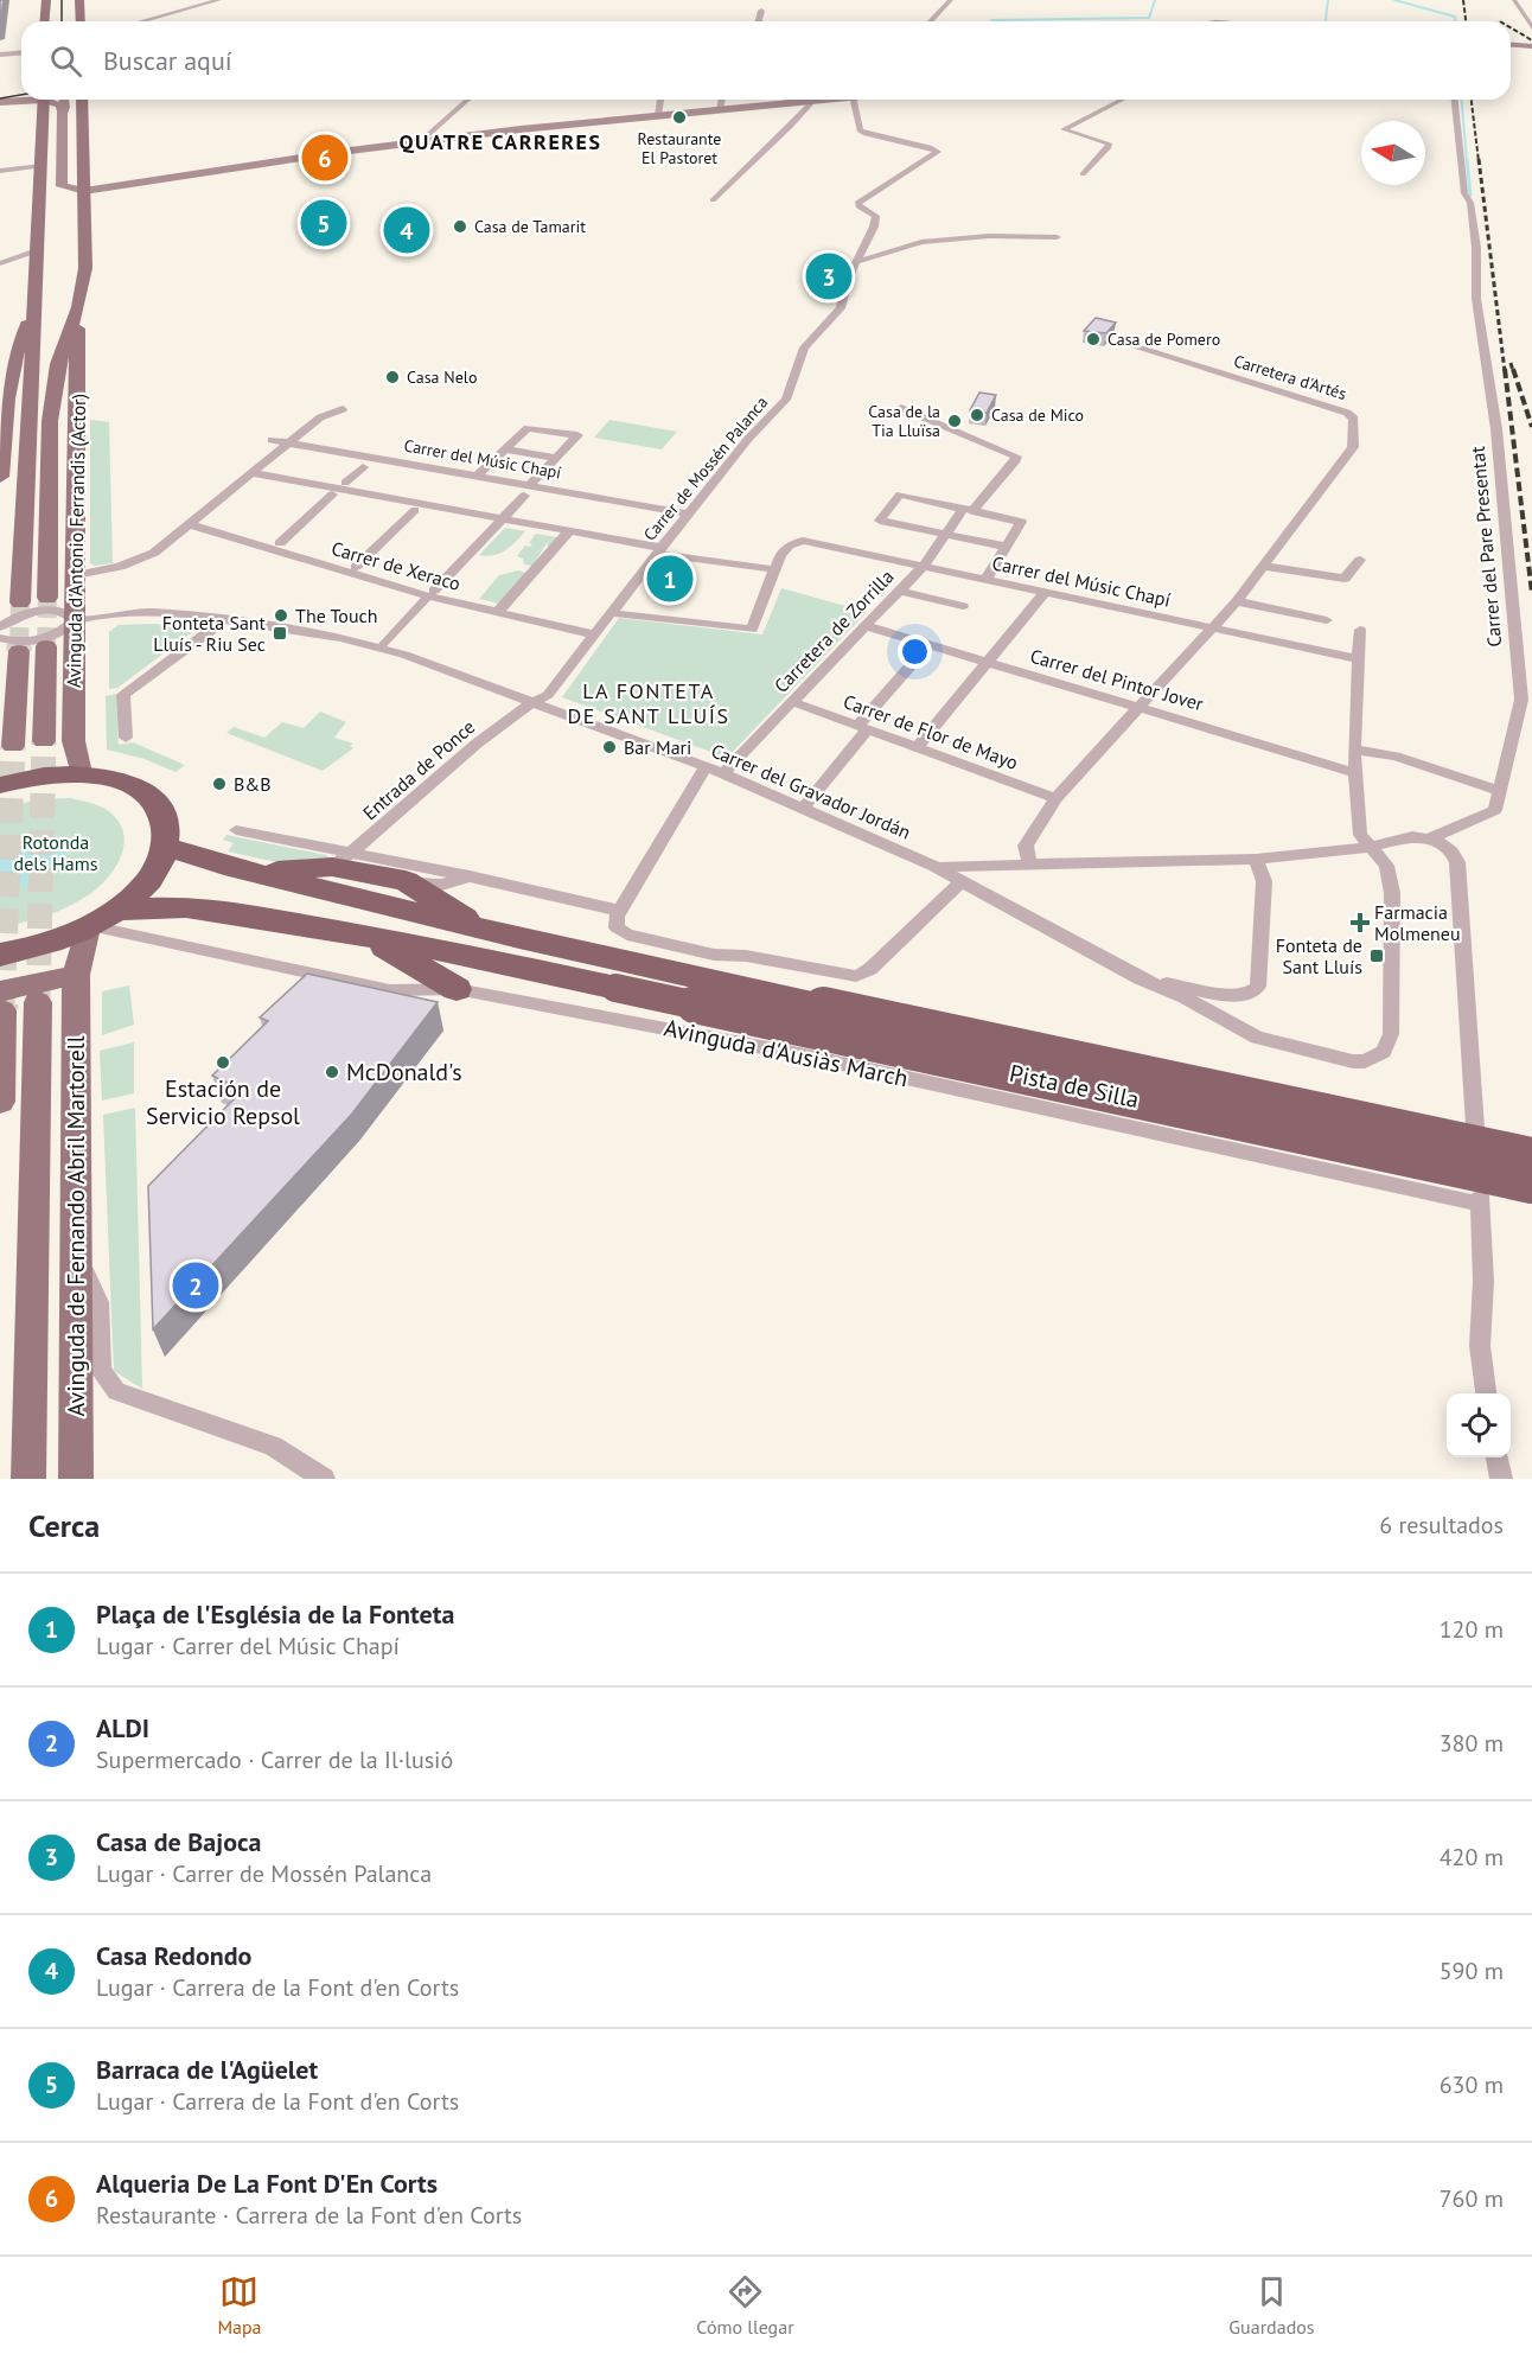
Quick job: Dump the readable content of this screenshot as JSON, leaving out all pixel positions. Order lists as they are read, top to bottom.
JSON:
{
  "streets": {
    "highway": ["Pista de Silla"],
    "main road": ["Avinguda d'Antonio Ferrandis (Actor)", "Avinguda de Fernando Abril Martorell"],
    "street": [
      "Carretera d'Artés",
      "Carrer del Músic Chapí",
      "Carrer de Mossén Palanca",
      "Carrer del Pare Presentat",
      "Carrer de Xeraco",
      "Carretera de Zorrilla",
      "Carrer del Pintor Jover",
      "Carrer de Flor de Mayo",
      "Entrada de Ponce",
      "Carrer del Gravador Jordán",
      "Avinguda d'Ausiàs March"
    ]
  },
  "crossings": [
    ["Carretera d'Artés", "Carrer del Músic Chapí"],
    ["Carretera d'Artés", "Carrer del Pintor Jover"],
    ["Carretera d'Artés", "Carrer de Flor de Mayo"],
    ["Carretera d'Artés", "Carrer del Gravador Jordán"],
    ["Carrer del Músic Chapí", "Carrer de Mossén Palanca"],
    ["Carrer del Músic Chapí", "Carretera de Zorrilla"],
    ["Carrer de Mossén Palanca", "Carrer de Xeraco"],
    ["Carrer de Mossén Palanca", "Entrada de Ponce"],
    ["Carrer de Mossén Palanca", "Carrer del Gravador Jordán"],
    ["Avinguda d'Antonio Ferrandis (Actor)", "Carrer del Gravador Jordán"],
    ["Carrer del Pare Presentat", "Carrer del Gravador Jordán"],
    ["Carretera de Zorrilla", "Carrer del Pintor Jover"],
    ["Carretera de Zorrilla", "Carrer de Flor de Mayo"],
    ["Carretera de Zorrilla", "Carrer del Gravador Jordán"],
    ["Entrada de Ponce", "Carrer del Gravador Jordán"],
    ["Avinguda d'Ausiàs March", "Avinguda de Fernando Abril Martorell"]
  ],
  "districts": ["QUATRE CARRERES", "LA FONTETA DE SANT LLUÍS"],
  "parks": ["Rotonda dels Hams"],
  "places": {
    "other": [
      "Restaurante El Pastoret",
      "Casa de Tamarit",
      "Casa de Pomero",
      "Casa Nelo",
      "Casa de Mico",
      "Casa de la Tia Lluïsa",
      "The Touch",
      "Bar Mari",
      "B&B",
      "Estación de Servicio Repsol",
      "McDonald's"
    ],
    "transit": ["Fonteta Sant Lluís - Riu Sec", "Fonteta de Sant Lluís"],
    "health": ["Farmacia Molmeneu"]
  },
  "north": "left",
  "page": {
    "search": "Buscar aquí",
    "pins": [
      "6",
      "5",
      "4",
      "3",
      "1",
      "2"
    ],
    "heading": ["Cerca", "6 resultados"],
    "list": [
      {
        "mark": "1",
        "name": "Plaça de l'Església de la Fonteta",
        "note": "Lugar · Carrer del Músic Chapí",
        "value": "120 m"
      },
      {
        "mark": "2",
        "name": "ALDI",
        "note": "Supermercado · Carrer de la Il·lusió",
        "value": "380 m"
      },
      {
        "mark": "3",
        "name": "Casa de Bajoca",
        "note": "Lugar · Carrer de Mossén Palanca",
        "value": "420 m"
      },
      {
        "mark": "4",
        "name": "Casa Redondo",
        "note": "Lugar · Carrera de la Font d'en Corts",
        "value": "590 m"
      },
      {
        "mark": "5",
        "name": "Barraca de l'Agüelet",
        "note": "Lugar · Carrera de la Font d'en Corts",
        "value": "630 m"
      },
      {
        "mark": "6",
        "name": "Alqueria De La Font D'En Corts",
        "note": "Restaurante · Carrera de la Font d'en Corts",
        "value": "760 m"
      }
    ],
    "nav": ["Mapa", "Cómo llegar", "Guardados"]
  }
}
